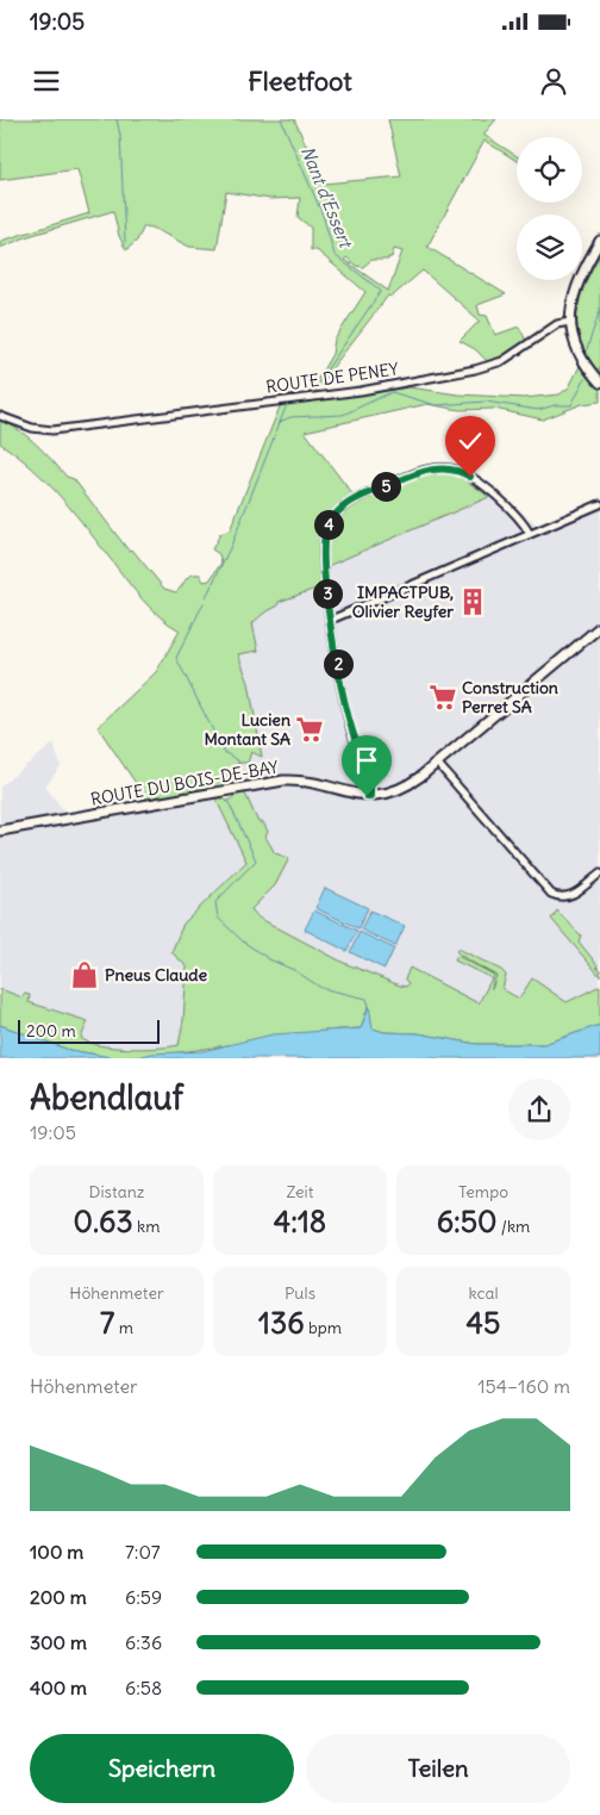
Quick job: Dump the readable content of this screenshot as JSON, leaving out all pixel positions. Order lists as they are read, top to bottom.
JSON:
{
  "streets": {
    "main road": ["ROUTE DU BOIS-DE-BAY"],
    "street": ["ROUTE DE PENEY"]
  },
  "water": ["Nant d'Essert"],
  "places": {
    "building": ["IMPACTPUB, Olivier Reyfer"],
    "supermarket": ["Construction Perret SA", "Lucien Montant SA"],
    "shop": ["Pneus Claude"]
  },
  "scale_bar": "200 m",
  "page": {
    "status": "19:05",
    "header": "Fleetfoot",
    "pins": [
      "5",
      "4",
      "3",
      "2"
    ],
    "scale": "200 m",
    "heading": ["Abendlauf", "19:05"],
    "stats": [
      ["Distanz", "0.63 km"],
      ["Zeit", "4:18"],
      ["Tempo", "6:50 /km"],
      ["Höhenmeter", "7 m"],
      ["Puls", "136 bpm"],
      ["kcal", "45"]
    ],
    "chart": ["Höhenmeter", "154–160 m"],
    "list": [
      {
        "name": "100 m",
        "note": "7:07"
      },
      {
        "name": "200 m",
        "note": "6:59"
      },
      {
        "name": "300 m",
        "note": "6:36"
      },
      {
        "name": "400 m",
        "note": "6:58"
      }
    ],
    "buttons": ["Speichern", "Teilen"]
  }
}
